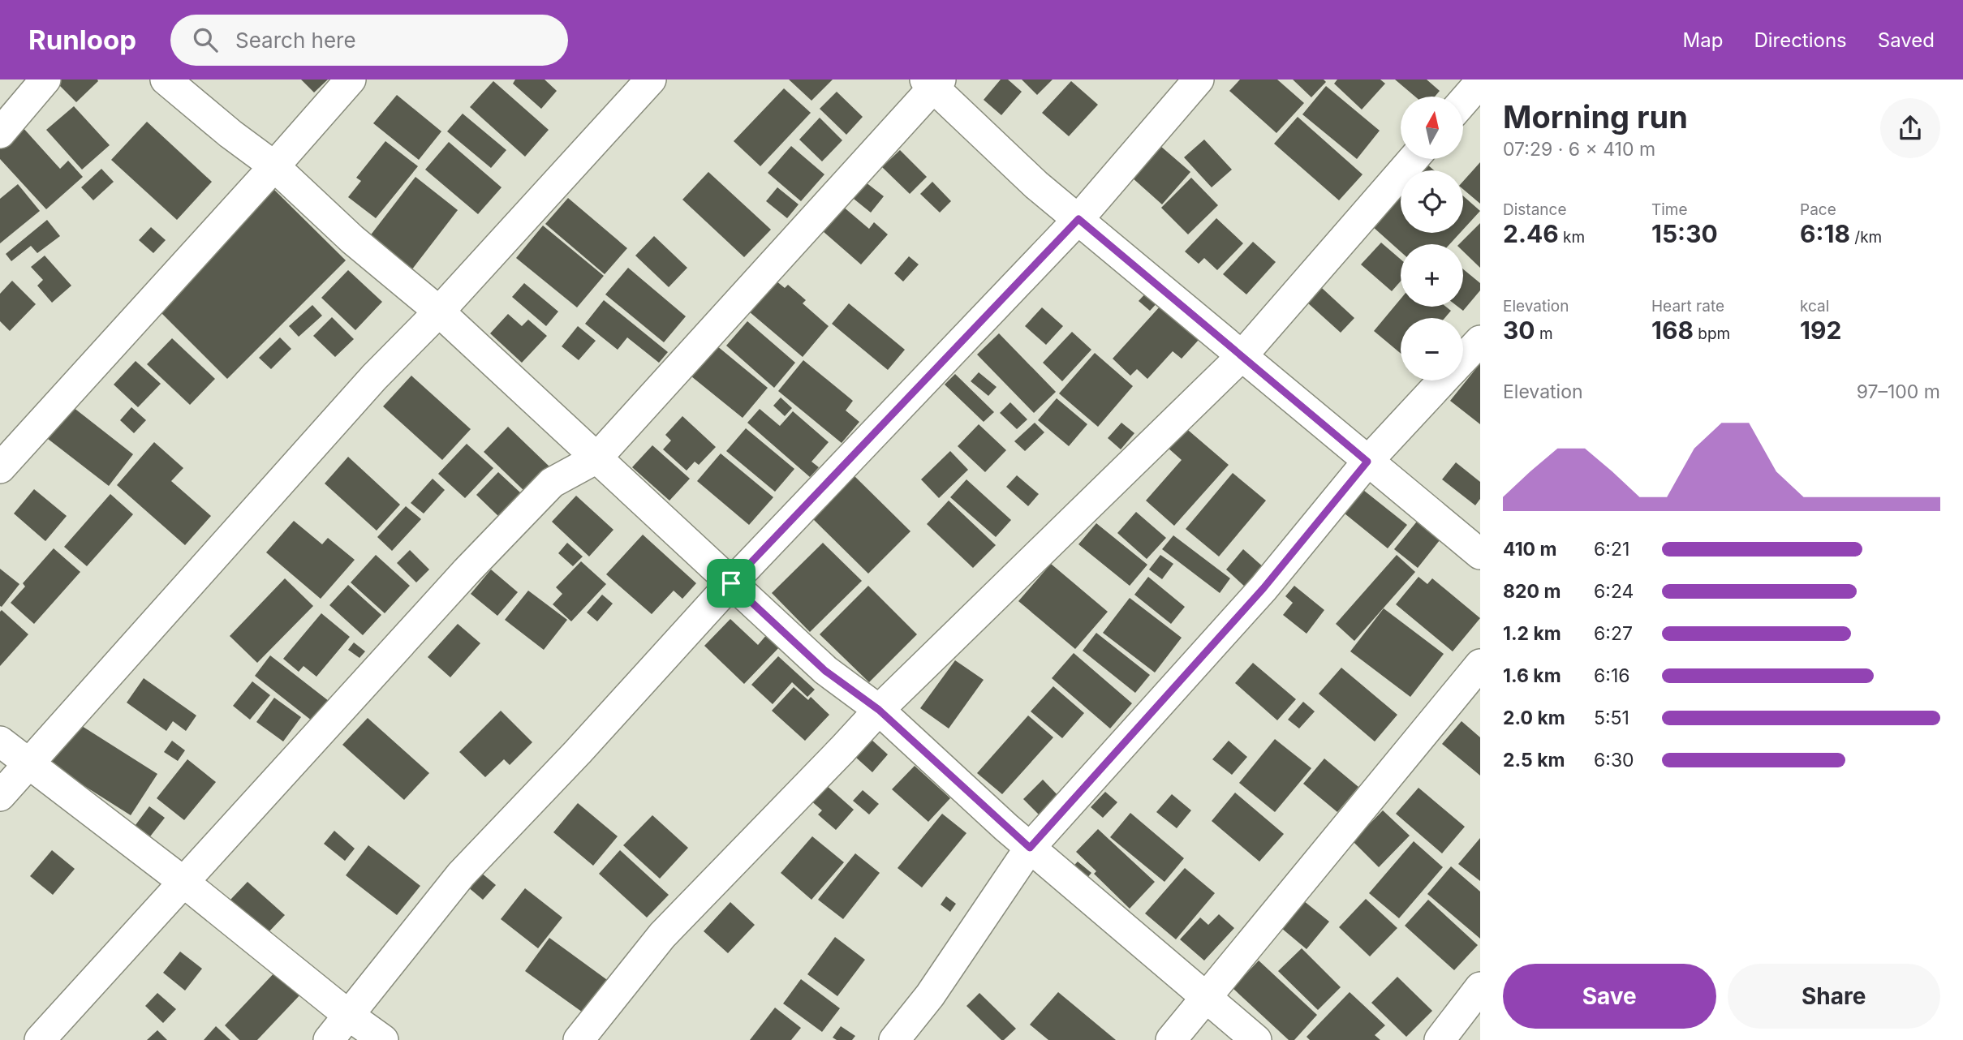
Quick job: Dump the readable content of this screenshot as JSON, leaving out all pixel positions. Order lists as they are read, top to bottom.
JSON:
{
  "north": "top",
  "page": {
    "header": "Runloop",
    "search": "Search here",
    "nav": ["Map", "Directions", "Saved"],
    "heading": ["Morning run", "07:29 · 6 × 410 m"],
    "map_buttons": ["+", "−"],
    "stats": [
      ["Distance", "2.46 km"],
      ["Time", "15:30"],
      ["Pace", "6:18 /km"],
      ["Elevation", "30 m"],
      ["Heart rate", "168 bpm"],
      ["kcal", "192"]
    ],
    "chart": ["Elevation", "97–100 m"],
    "list": [
      {
        "name": "410 m",
        "note": "6:21"
      },
      {
        "name": "820 m",
        "note": "6:24"
      },
      {
        "name": "1.2 km",
        "note": "6:27"
      },
      {
        "name": "1.6 km",
        "note": "6:16"
      },
      {
        "name": "2.0 km",
        "note": "5:51"
      },
      {
        "name": "2.5 km",
        "note": "6:30"
      }
    ],
    "buttons": ["Save", "Share"]
  }
}
